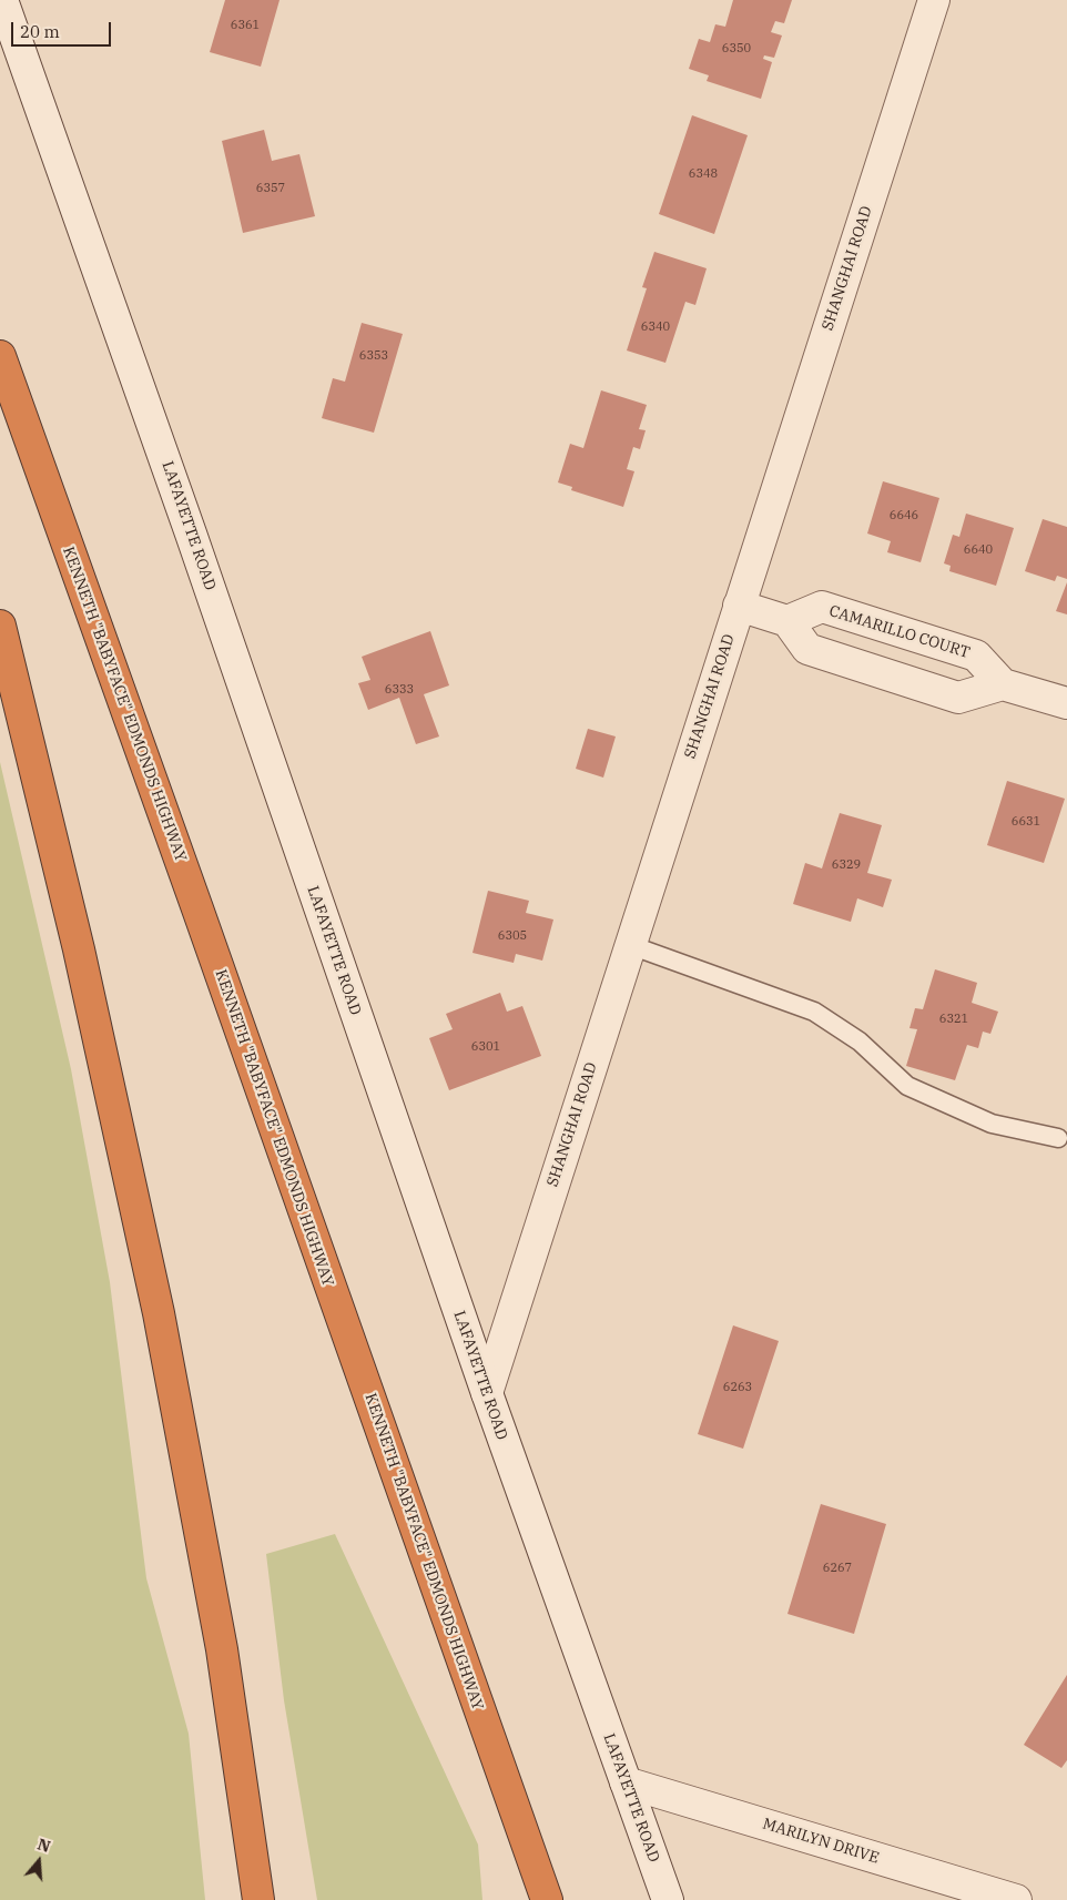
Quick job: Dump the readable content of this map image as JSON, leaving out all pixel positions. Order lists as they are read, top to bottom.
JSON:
{
  "streets": {
    "highway": ["KENNETH \"BABYFACE\" EDMONDS HIGHWAY"],
    "street": [
      "SHANGHAI ROAD",
      "LAFAYETTE ROAD",
      "CAMARILLO COURT",
      "MARILYN DRIVE"
    ]
  },
  "crossings": [
    ["SHANGHAI ROAD", "LAFAYETTE ROAD"],
    ["LAFAYETTE ROAD", "MARILYN DRIVE"]
  ],
  "house_numbers": [
    "6361",
    "6350",
    "6348",
    "6357",
    "6340",
    "6353",
    "6646",
    "6640",
    "6333",
    "6631",
    "6329",
    "6305",
    "6321",
    "6301",
    "6263",
    "6267"
  ],
  "scale_bar": "20 m",
  "north": "top"
}
